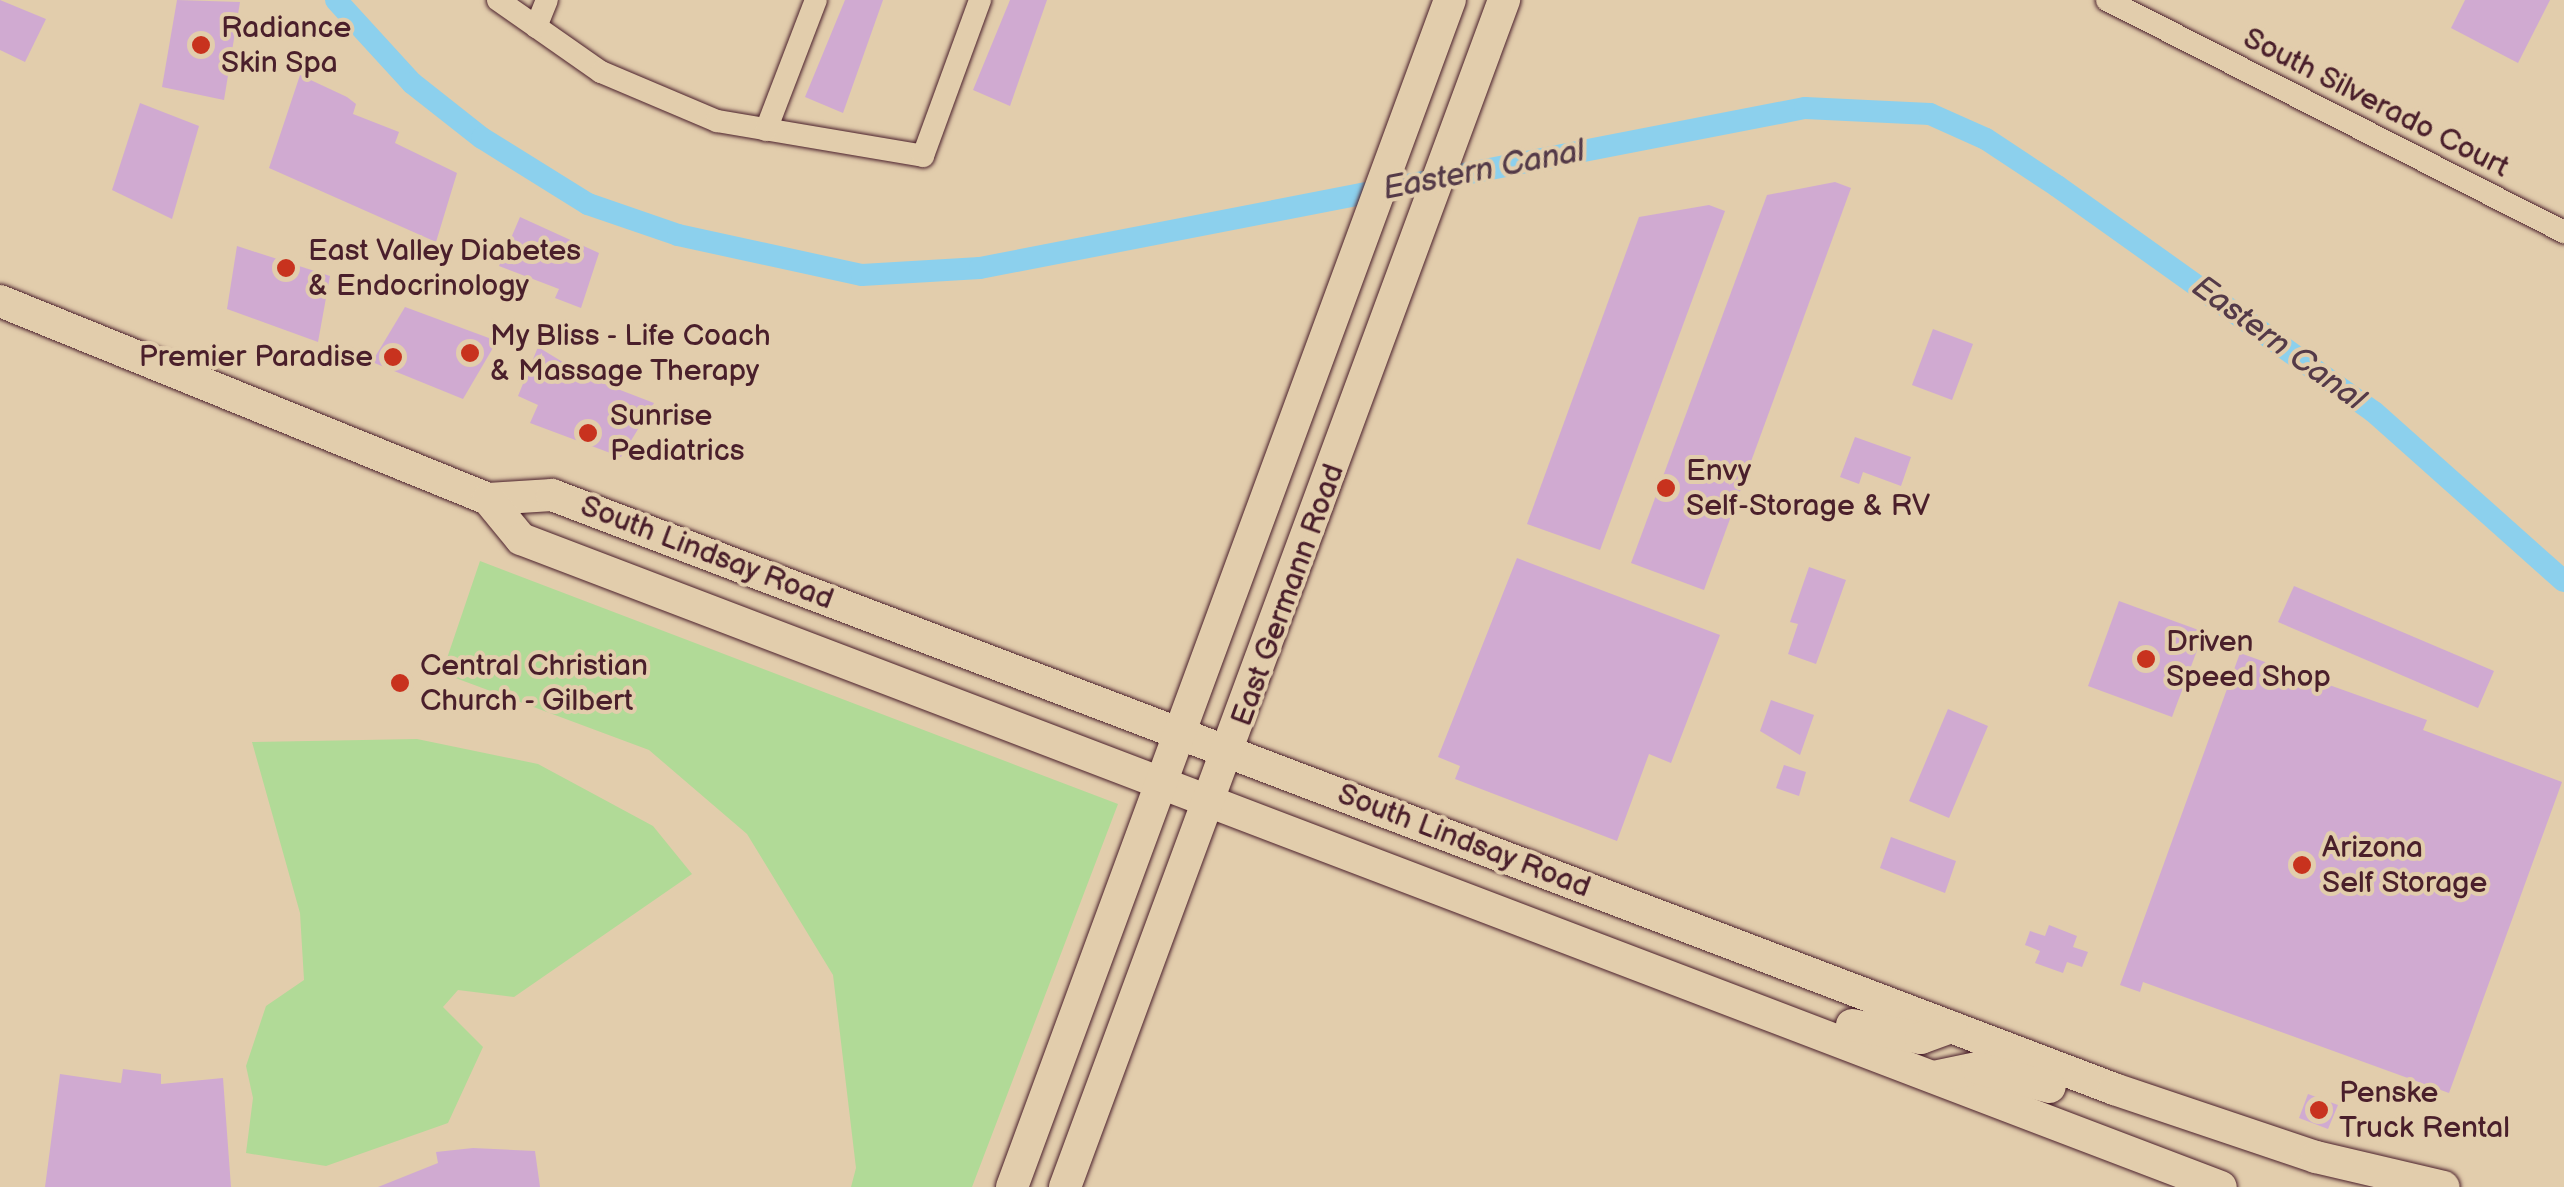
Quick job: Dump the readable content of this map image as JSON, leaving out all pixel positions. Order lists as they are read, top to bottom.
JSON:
{
  "streets": {
    "main road": ["South Lindsay Road", "East Germann Road"],
    "street": ["South Silverado Court"]
  },
  "crossings": [
    ["South Lindsay Road", "East Germann Road"]
  ],
  "water": ["Eastern Canal"],
  "places": [
    "Radiance Skin Spa",
    "East Valley Diabetes & Endocrinology",
    "My Bliss - Life Coach & Massage Therapy",
    "Premier Paradise",
    "Sunrise Pediatrics",
    "Envy Self-Storage & RV",
    "Driven Speed Shop",
    "Central Christian Church - Gilbert",
    "Arizona Self Storage",
    "Penske Truck Rental"
  ]
}
